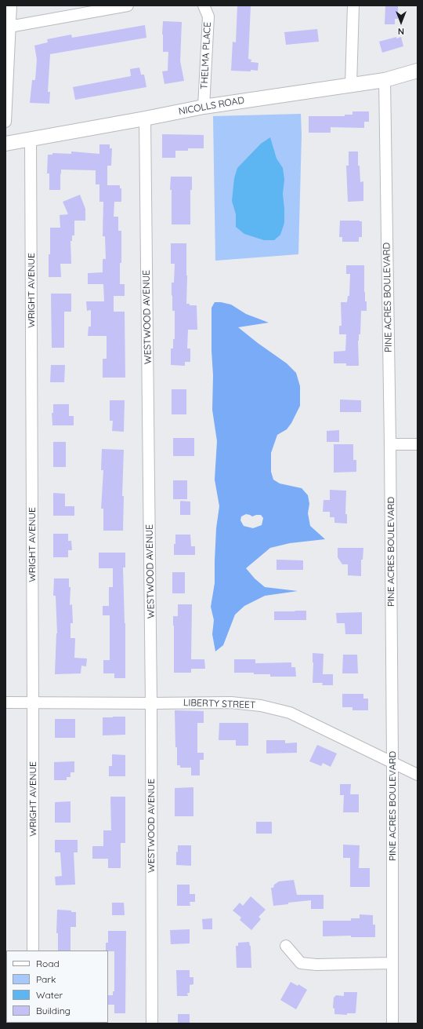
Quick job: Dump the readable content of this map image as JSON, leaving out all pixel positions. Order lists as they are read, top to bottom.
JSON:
{
  "streets": {
    "street": [
      "THELMA PLACE",
      "NICOLLS ROAD",
      "WRIGHT AVENUE",
      "PINE ACRES BOULEVARD",
      "WESTWOOD AVENUE",
      "LIBERTY STREET"
    ]
  },
  "crossings": [
    ["THELMA PLACE", "NICOLLS ROAD"],
    ["NICOLLS ROAD", "WRIGHT AVENUE"],
    ["NICOLLS ROAD", "PINE ACRES BOULEVARD"],
    ["NICOLLS ROAD", "WESTWOOD AVENUE"],
    ["WRIGHT AVENUE", "LIBERTY STREET"],
    ["PINE ACRES BOULEVARD", "LIBERTY STREET"],
    ["WESTWOOD AVENUE", "LIBERTY STREET"]
  ],
  "legend": [
    "Road",
    "Park",
    "Water",
    "Building"
  ],
  "north": "bottom"
}
